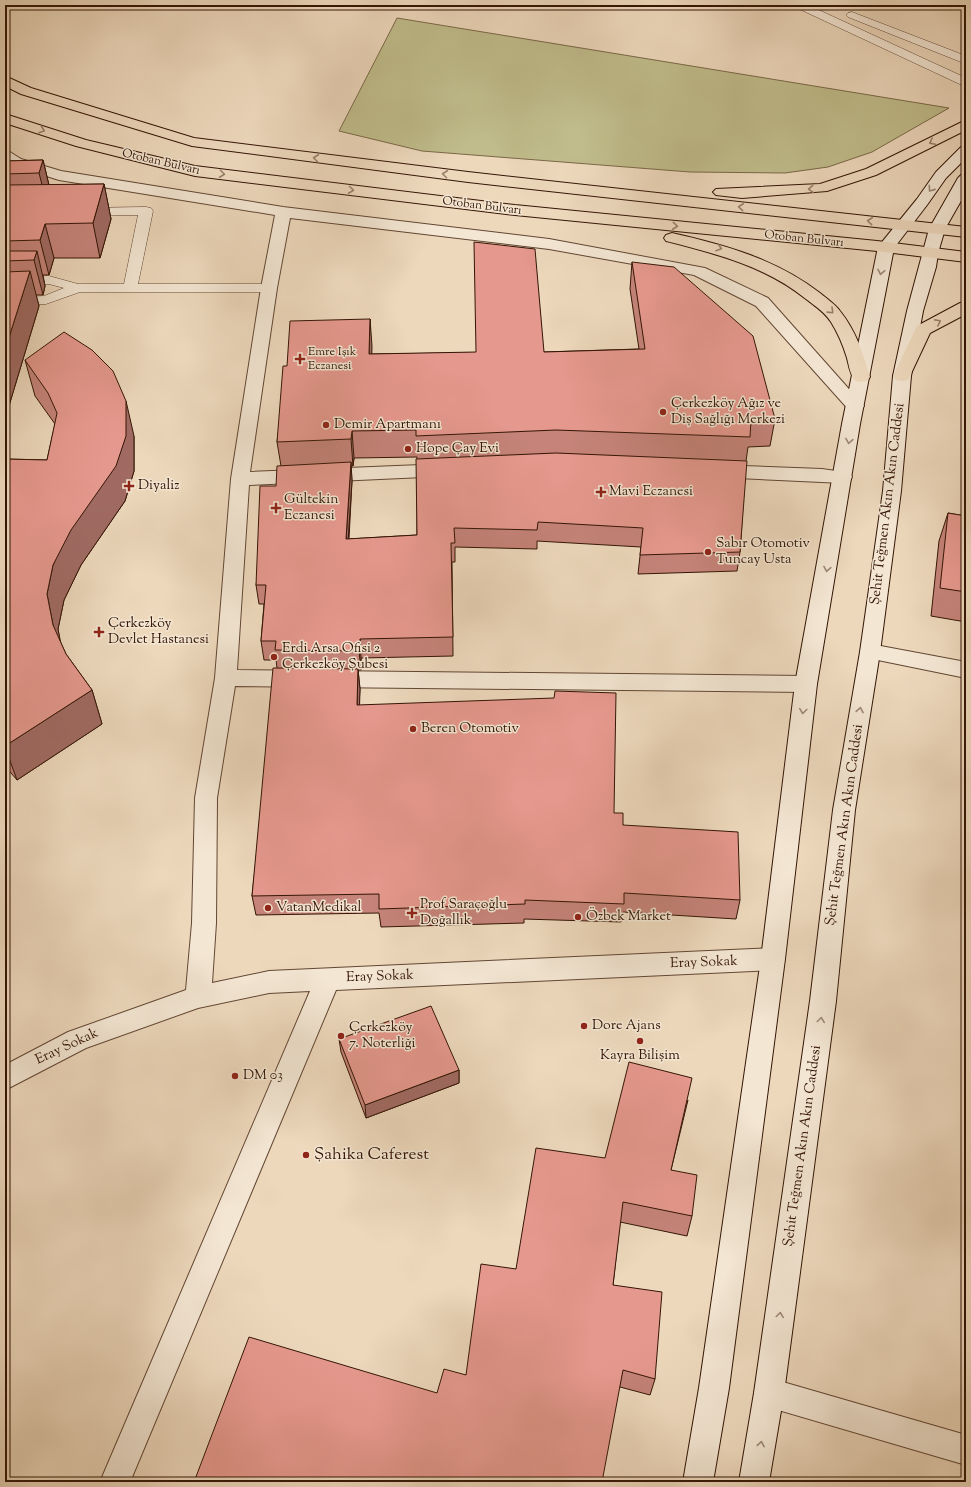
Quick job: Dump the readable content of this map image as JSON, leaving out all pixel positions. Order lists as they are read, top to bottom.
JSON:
{
  "streets": {
    "highway": ["Otoban Bulvarı"],
    "street": ["Şehit Teğmen Akın Akın Caddesi", "Eray Sokak"]
  },
  "crossings": [
    ["Otoban Bulvarı", "Şehit Teğmen Akın Akın Caddesi"]
  ],
  "places": {
    "health": [
      "Emre Işık Eczanesi",
      "Diyaliz",
      "Mavi Eczanesi",
      "Gültekin Eczanesi",
      "Çerkezköy Devlet Hastanesi",
      "Prof Saraçoğlu Doğallık"
    ],
    "other": [
      "Çerkezköy Ağız ve Diş Sağlığı Merkezi",
      "Demir Apartmanı",
      "Hope Çay Evi",
      "Sabır Otomotiv Tuncay Usta",
      "Erdi Arsa Ofisi 2 Çerkezköy Şubesi",
      "Beren Otomotiv",
      "VatanMedikal",
      "Özbek Market",
      "Dore Ajans",
      "Çerkezköy 7. Noterliği",
      "Kayra Bilişim",
      "DM 03",
      "Şahika Caferest"
    ]
  }
}
